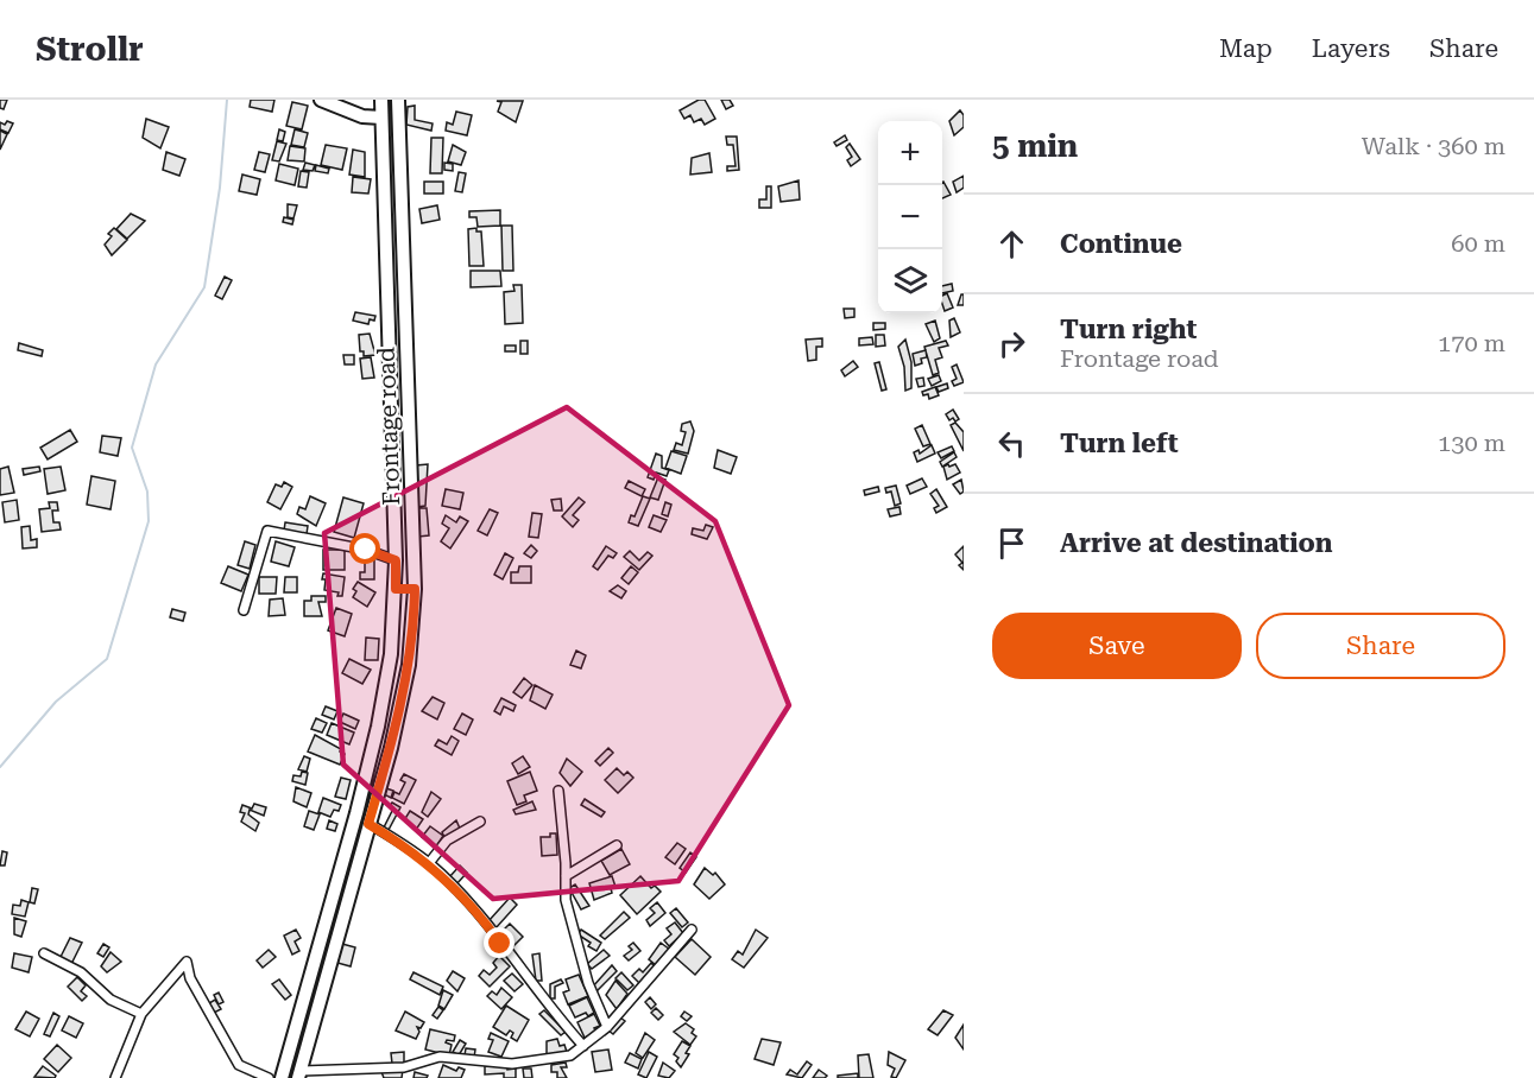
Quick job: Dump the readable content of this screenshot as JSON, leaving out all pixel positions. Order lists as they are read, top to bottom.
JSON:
{
  "streets": {
    "main road": ["Frontage road"]
  },
  "page": {
    "header": "Strollr",
    "nav": ["Map", "Layers", "Share"],
    "heading": ["5 min", "Walk · 360 m"],
    "map_buttons": ["+", "−"],
    "list": [
      ["Continue", "60 m"],
      ["Turn right", "Frontage road", "170 m"],
      ["Turn left", "130 m"],
      "Arrive at destination"
    ],
    "buttons": ["Save", "Share"]
  }
}
